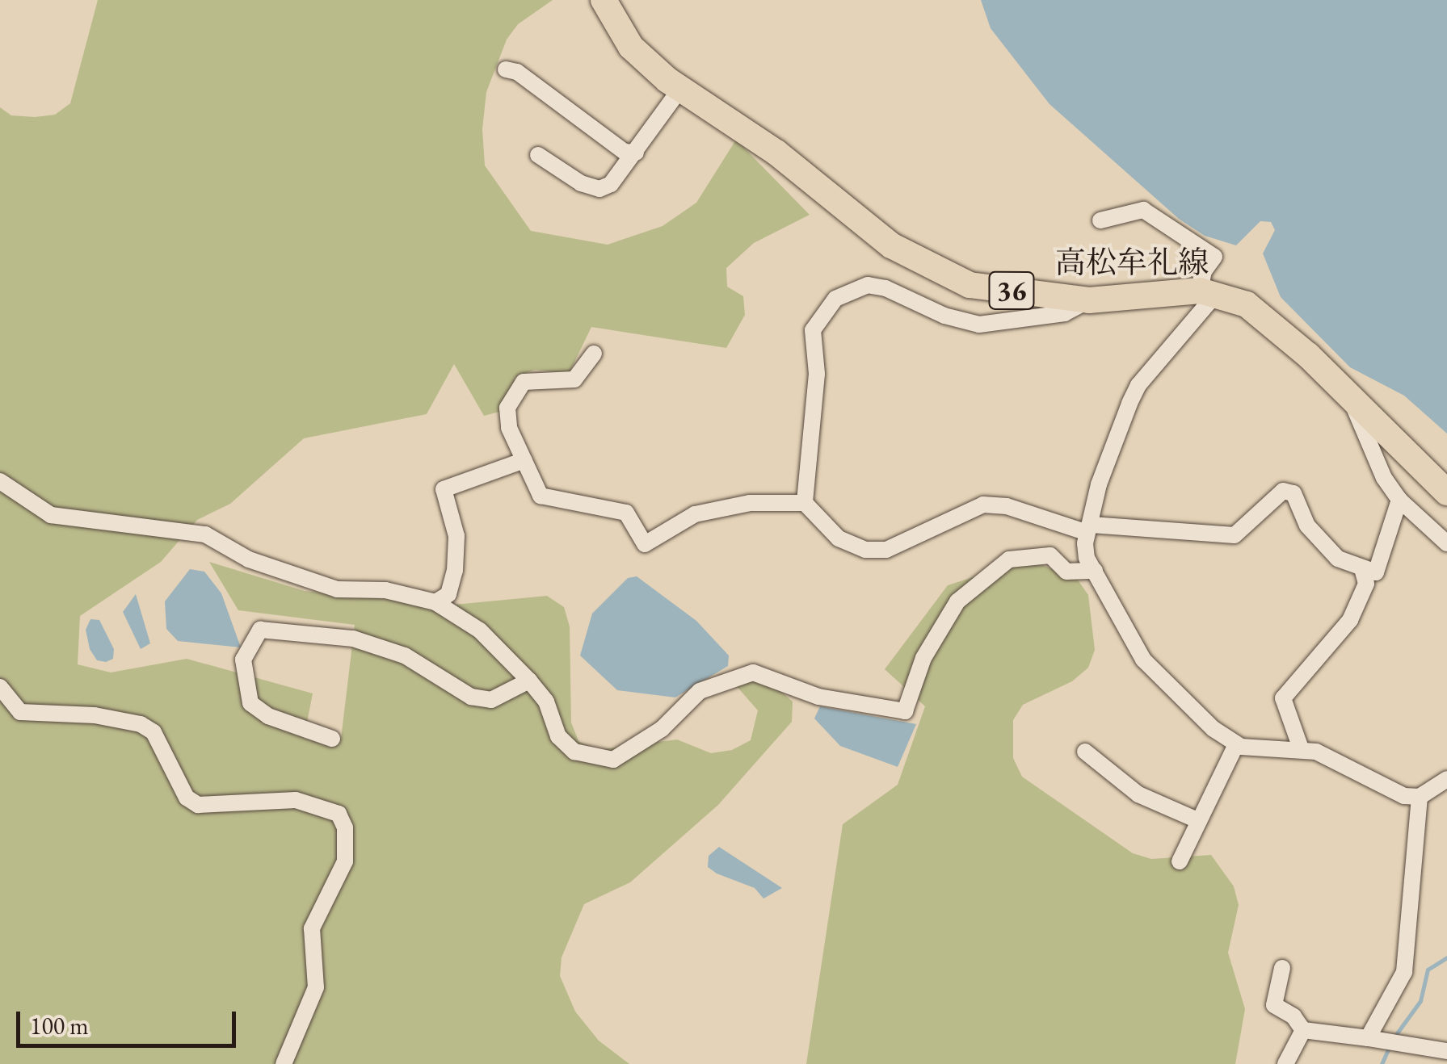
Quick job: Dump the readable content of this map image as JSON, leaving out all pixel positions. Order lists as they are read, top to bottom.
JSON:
{
  "streets": {
    "main road": ["高松牟礼線", "36"]
  },
  "scale_bar": "100 m"
}
